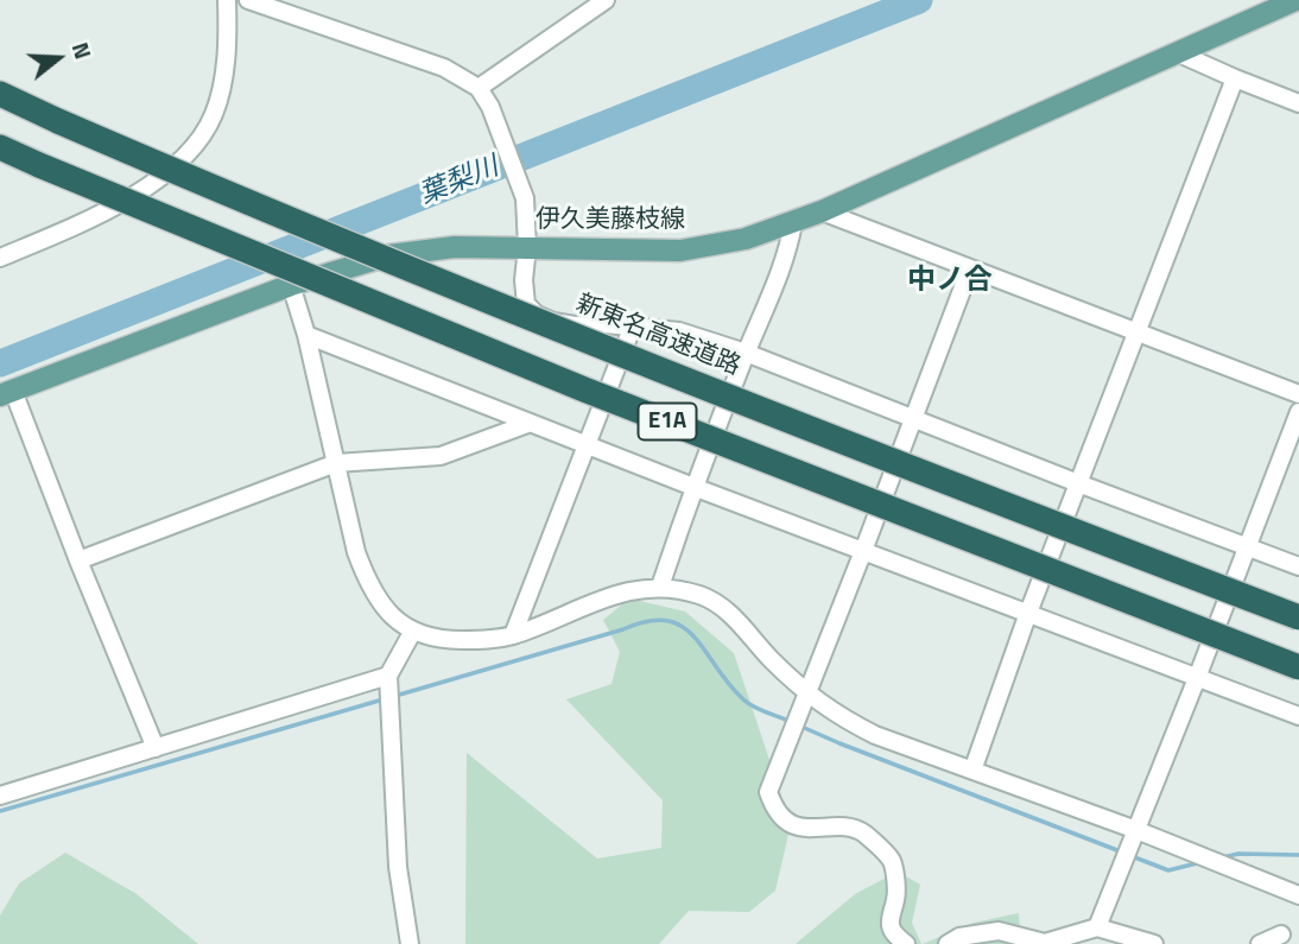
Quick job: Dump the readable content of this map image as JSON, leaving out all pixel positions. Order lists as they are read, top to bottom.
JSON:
{
  "streets": {
    "highway": ["新東名高速道路", "E1A"],
    "main road": ["伊久美藤枝線"]
  },
  "districts": ["中ノ合"],
  "water": ["葉梨川"],
  "north": "right"
}
